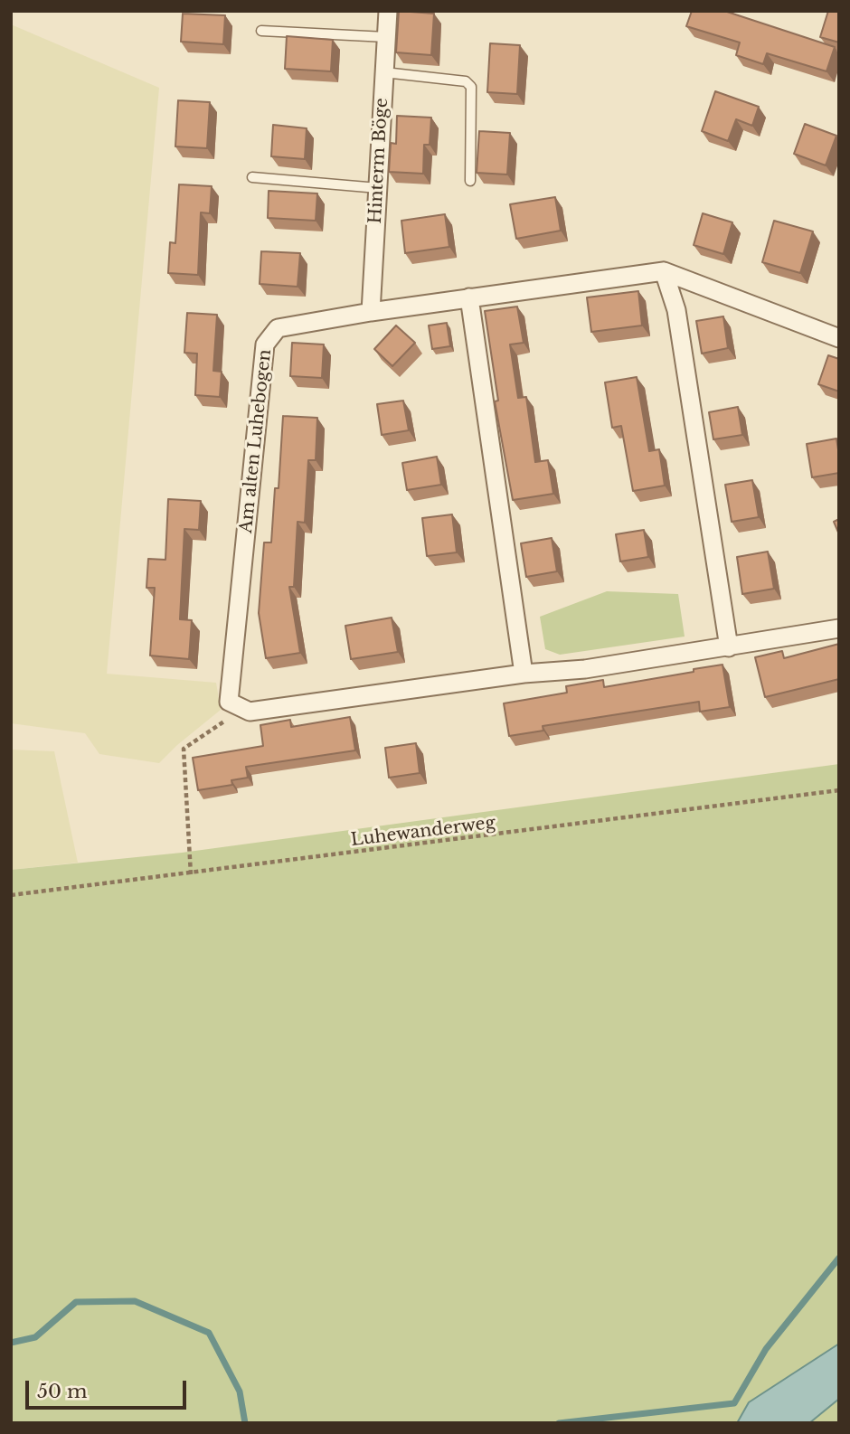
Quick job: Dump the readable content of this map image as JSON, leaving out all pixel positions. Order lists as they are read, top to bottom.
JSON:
{
  "streets": {
    "street": ["Hinterm Böge", "Am alten Luhebogen"],
    "path": ["Luhewanderweg"]
  },
  "crossings": [
    ["Hinterm Böge", "Am alten Luhebogen"]
  ],
  "scale_bar": "50 m"
}
